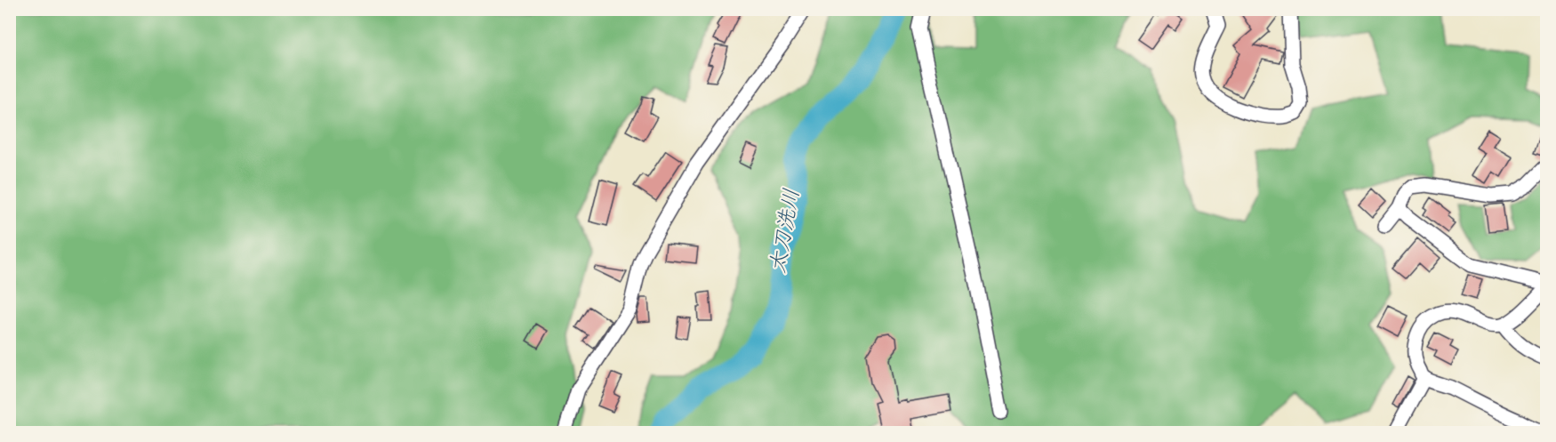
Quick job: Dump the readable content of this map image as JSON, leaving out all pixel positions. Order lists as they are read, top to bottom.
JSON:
{
  "water": ["太刀洗川"]
}
